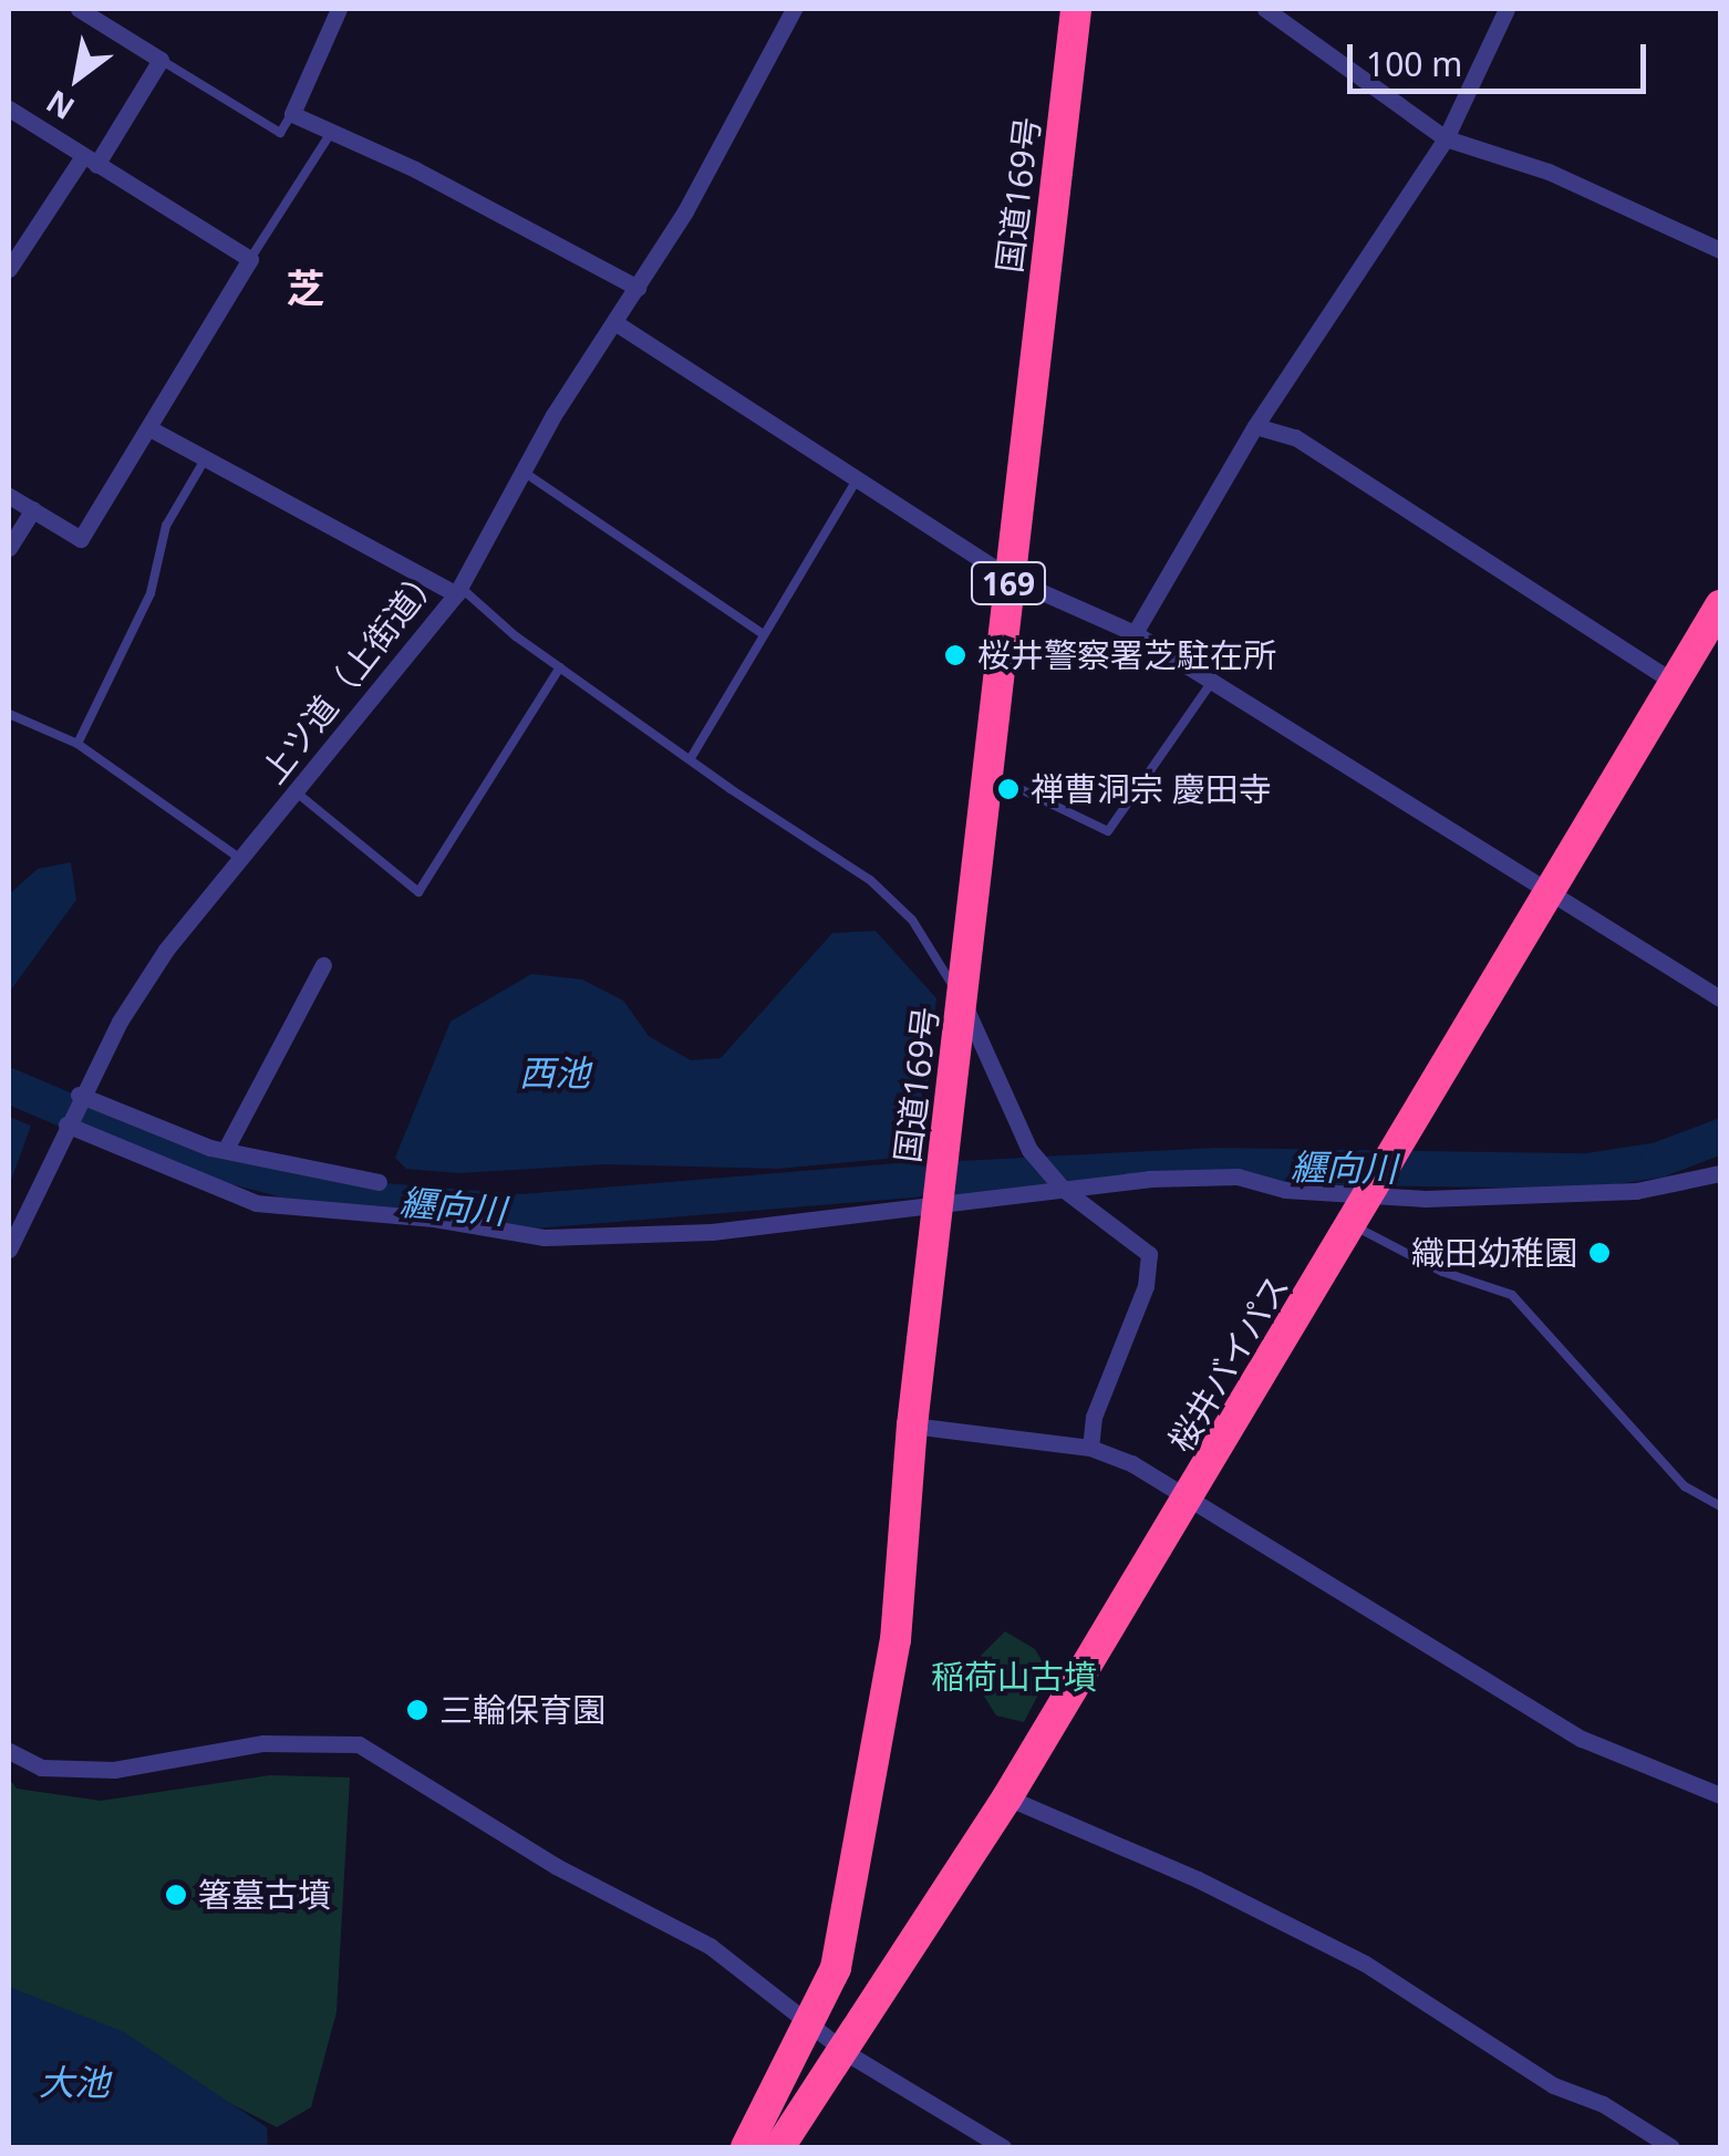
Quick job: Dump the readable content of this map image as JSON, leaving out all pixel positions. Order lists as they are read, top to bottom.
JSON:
{
  "streets": {
    "highway": ["国道169号", "169", "桜井バイパス"],
    "street": ["上ツ道（上街道）"]
  },
  "districts": ["芝"],
  "water": ["西池", "纒向川", "大池"],
  "parks": ["稲荷山古墳"],
  "places": [
    "桜井警察署芝駐在所",
    "禅曹洞宗 慶田寺",
    "織田幼稚園",
    "三輪保育園",
    "箸墓古墳"
  ],
  "scale_bar": "100 m",
  "north": "bottom left"
}
